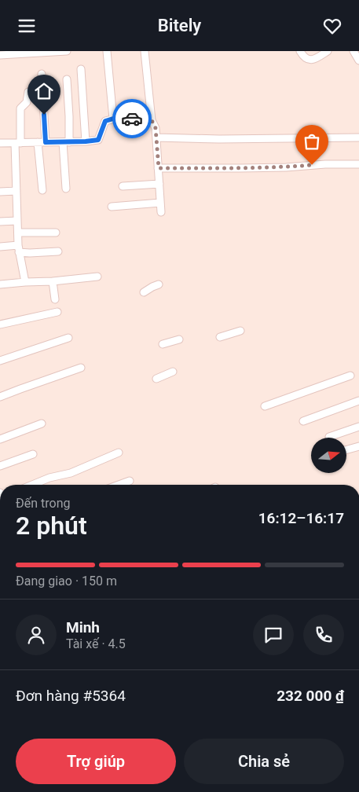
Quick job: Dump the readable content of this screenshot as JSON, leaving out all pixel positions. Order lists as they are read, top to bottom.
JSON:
{
  "north": "right",
  "page": {
    "header": "Bitely",
    "heading": ["2 phút", "Đến trong", "16:12–16:17"],
    "panel": [
      "Minh",
      "Tài xế · 4.5",
      "Đơn hàng #5364",
      "232 000 ₫"
    ],
    "bar": "Đang giao · 150 m",
    "buttons": ["Trợ giúp", "Chia sẻ"]
  }
}
